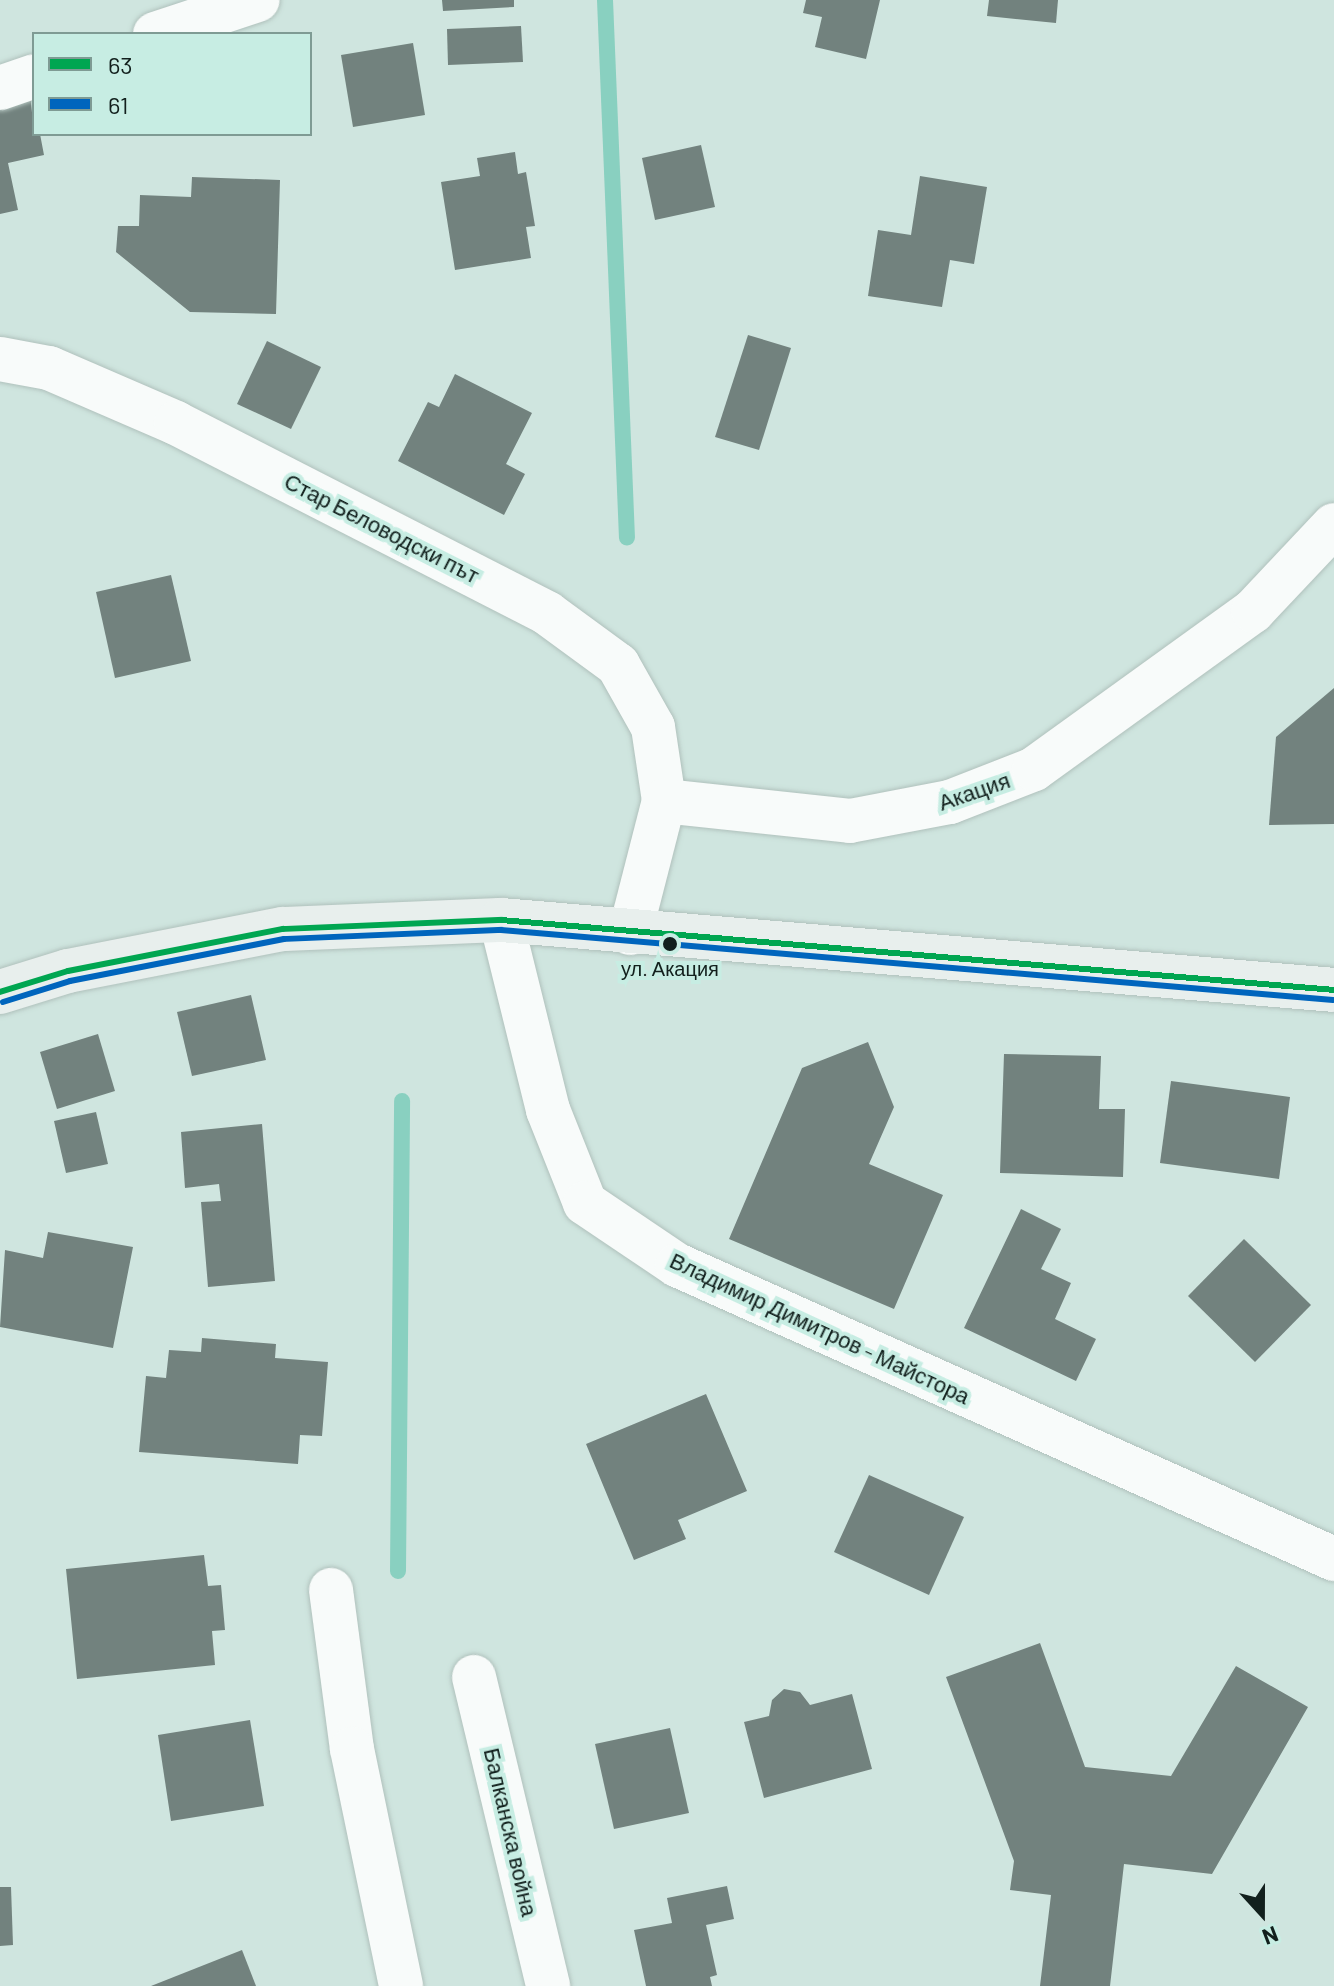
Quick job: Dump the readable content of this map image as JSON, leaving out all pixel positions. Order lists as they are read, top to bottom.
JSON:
{
  "streets": {
    "street": [
      "Стар Беловодски път",
      "Акация",
      "Владимир Димитров - Майстора",
      "Балканска война"
    ]
  },
  "crossings": [
    ["Стар Беловодски път", "Акация"]
  ],
  "places": ["ул. Акация"],
  "lines": ["transit line 63", "transit line 61"],
  "legend": ["63", "61"],
  "north": "bottom"
}
